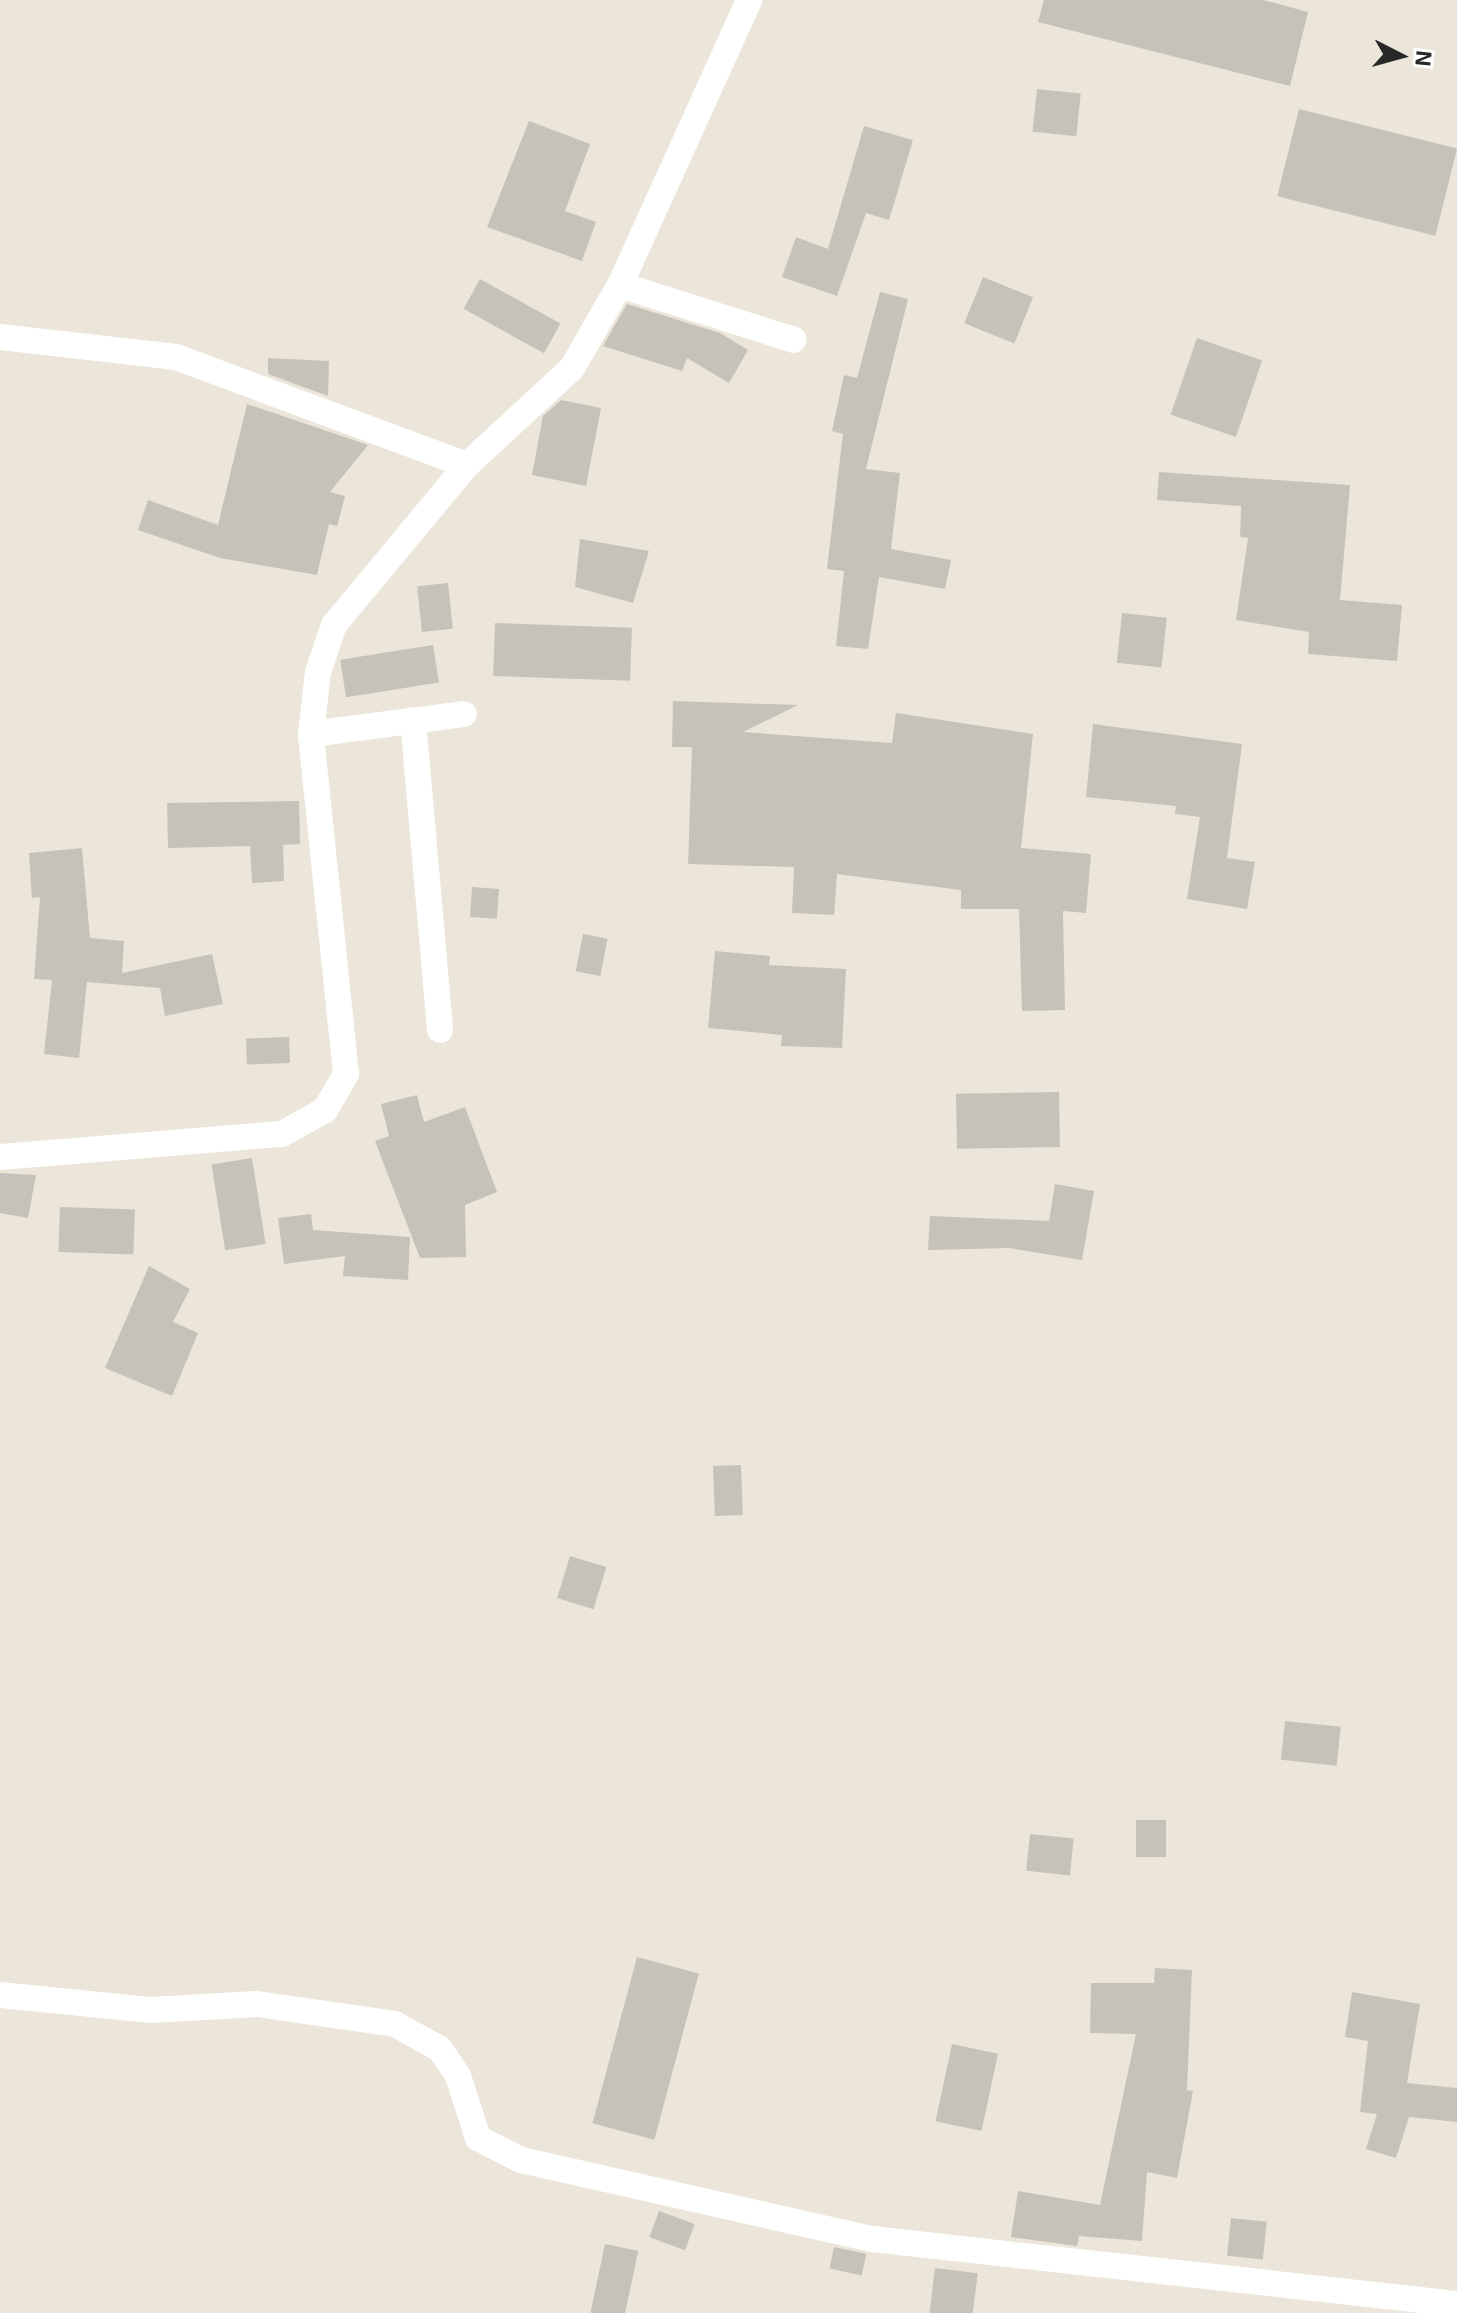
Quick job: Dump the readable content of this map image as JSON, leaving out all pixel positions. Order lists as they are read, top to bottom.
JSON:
{
  "north": "right"
}
